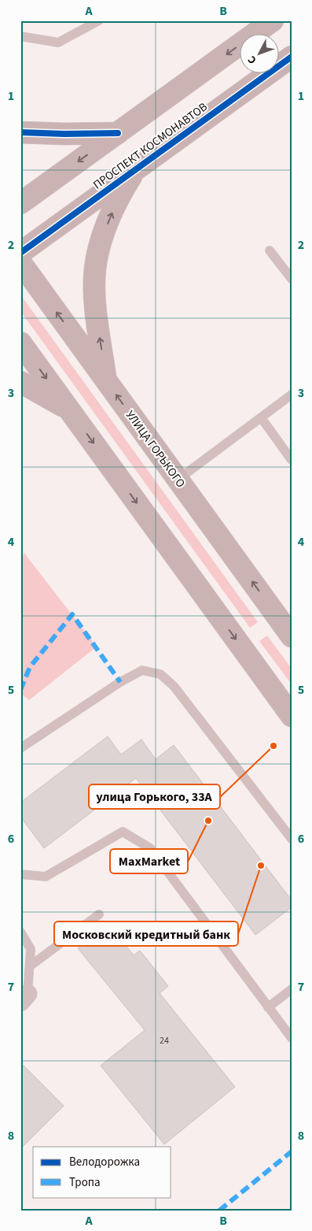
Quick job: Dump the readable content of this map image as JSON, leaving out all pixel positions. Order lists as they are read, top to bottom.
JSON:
{
  "streets": {
    "main road": ["ПРОСПЕКТ КОСМОНАВТОВ", "УЛИЦА ГОРЬКОГО"]
  },
  "places": ["улица Горького, 33А", "MaxMarket", "Московский кредитный банк"],
  "house_numbers": ["24"],
  "legend": ["Велодорожка", "Тропа"],
  "north": "bottom left",
  "grid": {
    "columns": ["A", "B"],
    "rows": [
      "1",
      "2",
      "3",
      "4",
      "5",
      "6",
      "7",
      "8"
    ]
  }
}
